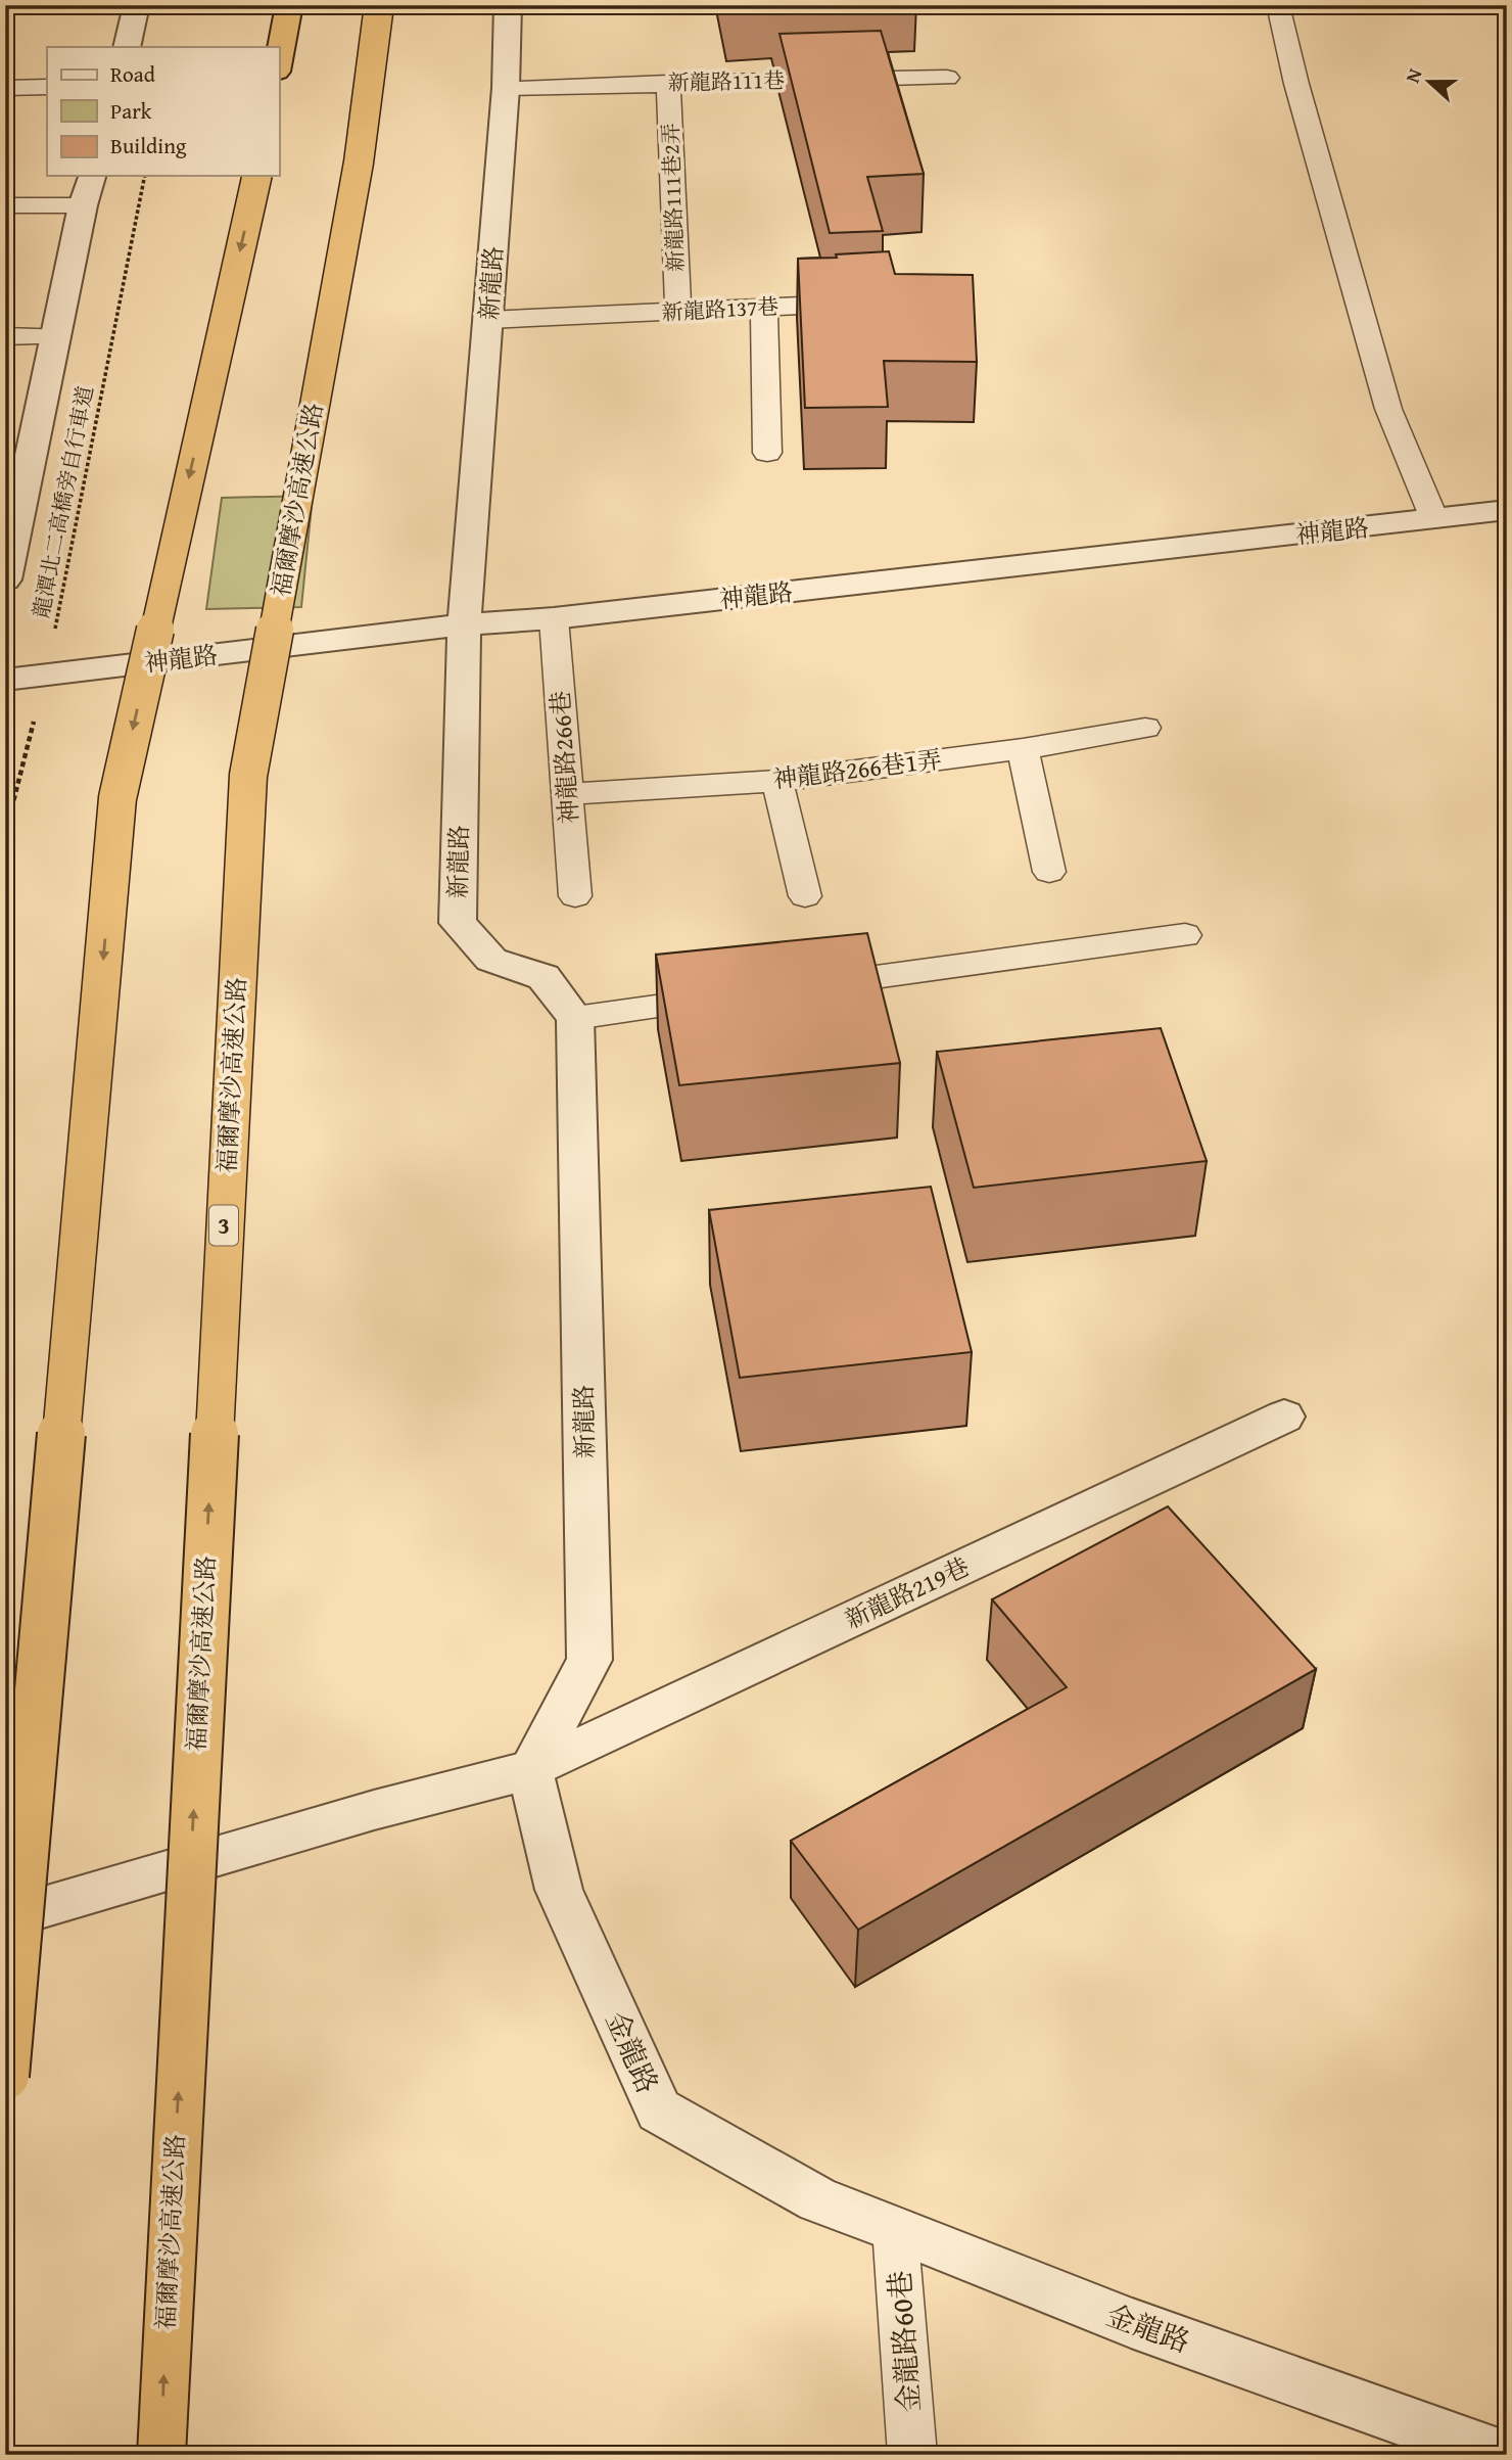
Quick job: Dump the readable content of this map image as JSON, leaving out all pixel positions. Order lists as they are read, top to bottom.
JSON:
{
  "streets": {
    "highway": ["福爾摩沙高速公路", "3"],
    "street": [
      "新龍路",
      "神龍路",
      "新龍路219巷",
      "金龍路"
    ],
    "lane": [
      "新龍路111巷",
      "新龍路111巷2弄",
      "新龍路137巷",
      "神龍路266巷",
      "神龍路266巷1弄",
      "金龍路60巷"
    ],
    "path": ["龍潭北二高橋旁自行車道"]
  },
  "crossings": [
    ["新龍路111巷", "新龍路111巷2弄"],
    ["新龍路111巷", "新龍路"],
    ["新龍路111巷2弄", "新龍路137巷"],
    ["新龍路", "新龍路137巷"],
    ["新龍路", "神龍路"],
    ["新龍路", "新龍路219巷"],
    ["新龍路", "金龍路"],
    ["龍潭北二高橋旁自行車道", "神龍路"],
    ["神龍路", "神龍路266巷"],
    ["神龍路266巷", "神龍路266巷1弄"],
    ["新龍路219巷", "金龍路"],
    ["金龍路", "金龍路60巷"]
  ],
  "legend": ["Road", "Park", "Building"],
  "north": "left"
}
